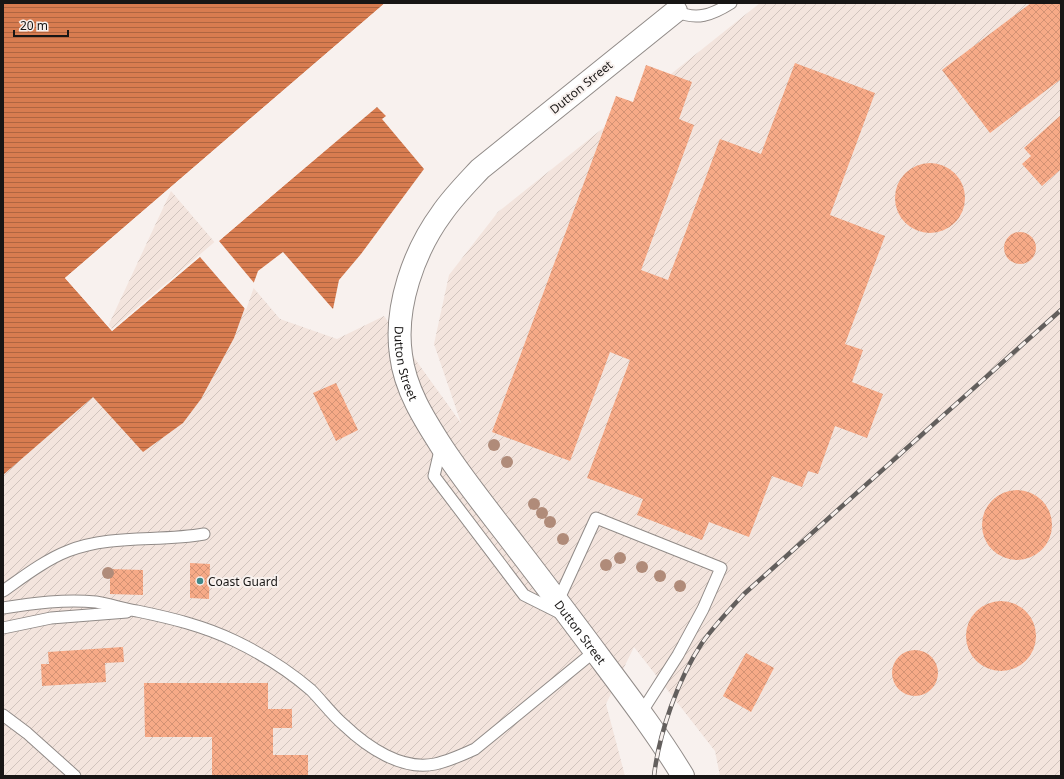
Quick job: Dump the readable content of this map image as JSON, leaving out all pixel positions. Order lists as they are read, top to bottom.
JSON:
{
  "streets": {
    "street": ["Dutton Street"]
  },
  "places": ["Coast Guard"],
  "scale_bar": "20 m"
}
